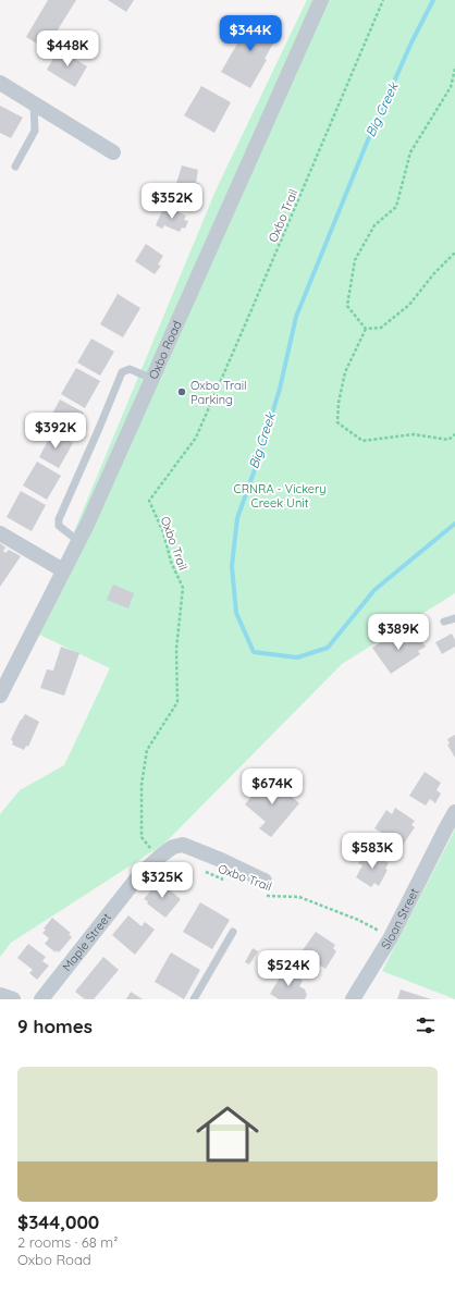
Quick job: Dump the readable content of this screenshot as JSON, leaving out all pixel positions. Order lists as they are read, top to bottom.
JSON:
{
  "streets": {
    "street": ["Oxbo Road", "Sloan Street", "Maple Street"],
    "path": ["Oxbo Trail"]
  },
  "crossings": [
    ["Oxbo Trail", "Sloan Street"],
    ["Oxbo Trail", "Maple Street"]
  ],
  "water": ["Big Creek"],
  "parks": ["CRNRA - Vickery Creek Unit"],
  "places": ["Oxbo Trail Parking"],
  "page": {
    "price": [
      "$344K",
      "$448K",
      "$352K",
      "$392K",
      "$389K",
      "$674K",
      "$583K",
      "$325K",
      "$524K"
    ],
    "heading": "9 homes",
    "list": [
      {
        "name": "$344,000",
        "note": "2 rooms · 68 m² · Oxbo Road"
      }
    ]
  }
}
